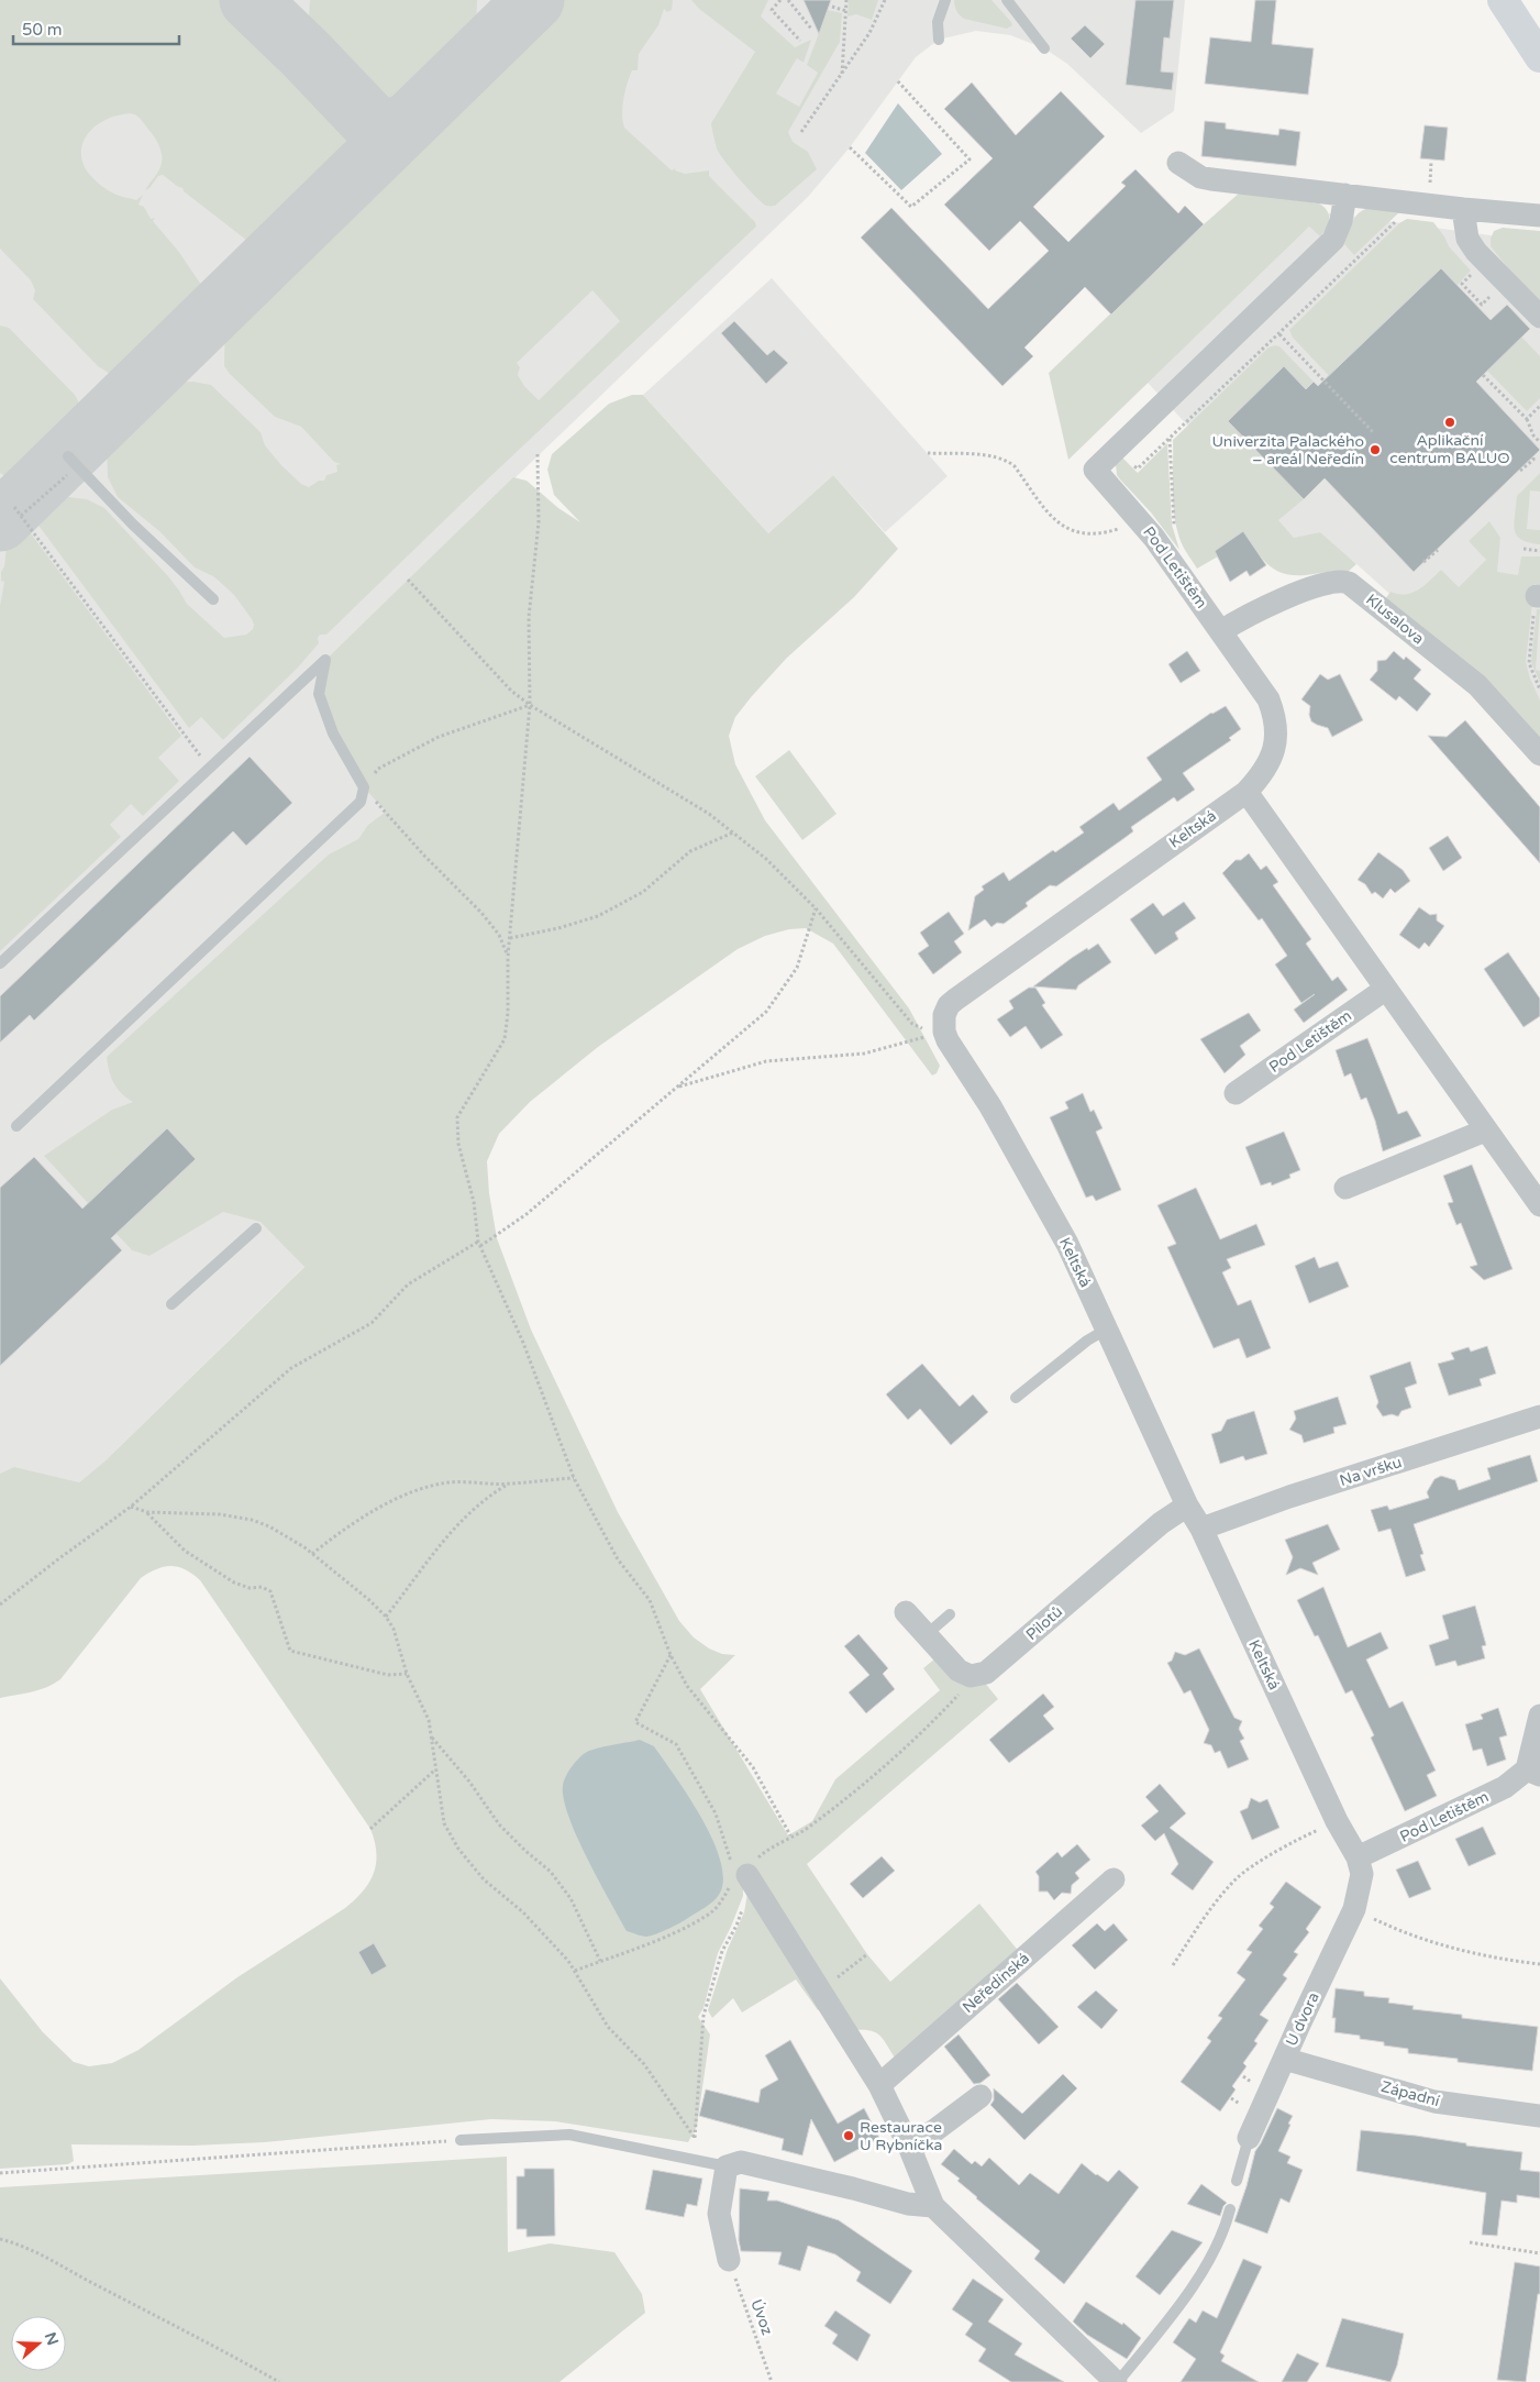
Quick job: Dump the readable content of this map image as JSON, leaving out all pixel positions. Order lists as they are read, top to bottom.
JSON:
{
  "streets": {
    "street": [
      "Pod Letištěm",
      "Klusalova",
      "Keltská",
      "Na vršku",
      "Pilotů",
      "Neředínská",
      "U dvora",
      "Západní"
    ],
    "path": ["Úvoz"]
  },
  "crossings": [
    ["Pod Letištěm", "Klusalova"],
    ["Pod Letištěm", "Keltská"],
    ["Pod Letištěm", "U dvora"],
    ["Keltská", "Na vršku"],
    ["Keltská", "Pilotů"],
    ["Keltská", "U dvora"],
    ["U dvora", "Západní"]
  ],
  "places": ["Aplikační centrum BALUO", "Univerzita Palackého – areál Neředín", "Restaurace U Rybníčka"],
  "scale_bar": "50 m",
  "north": "right"
}
